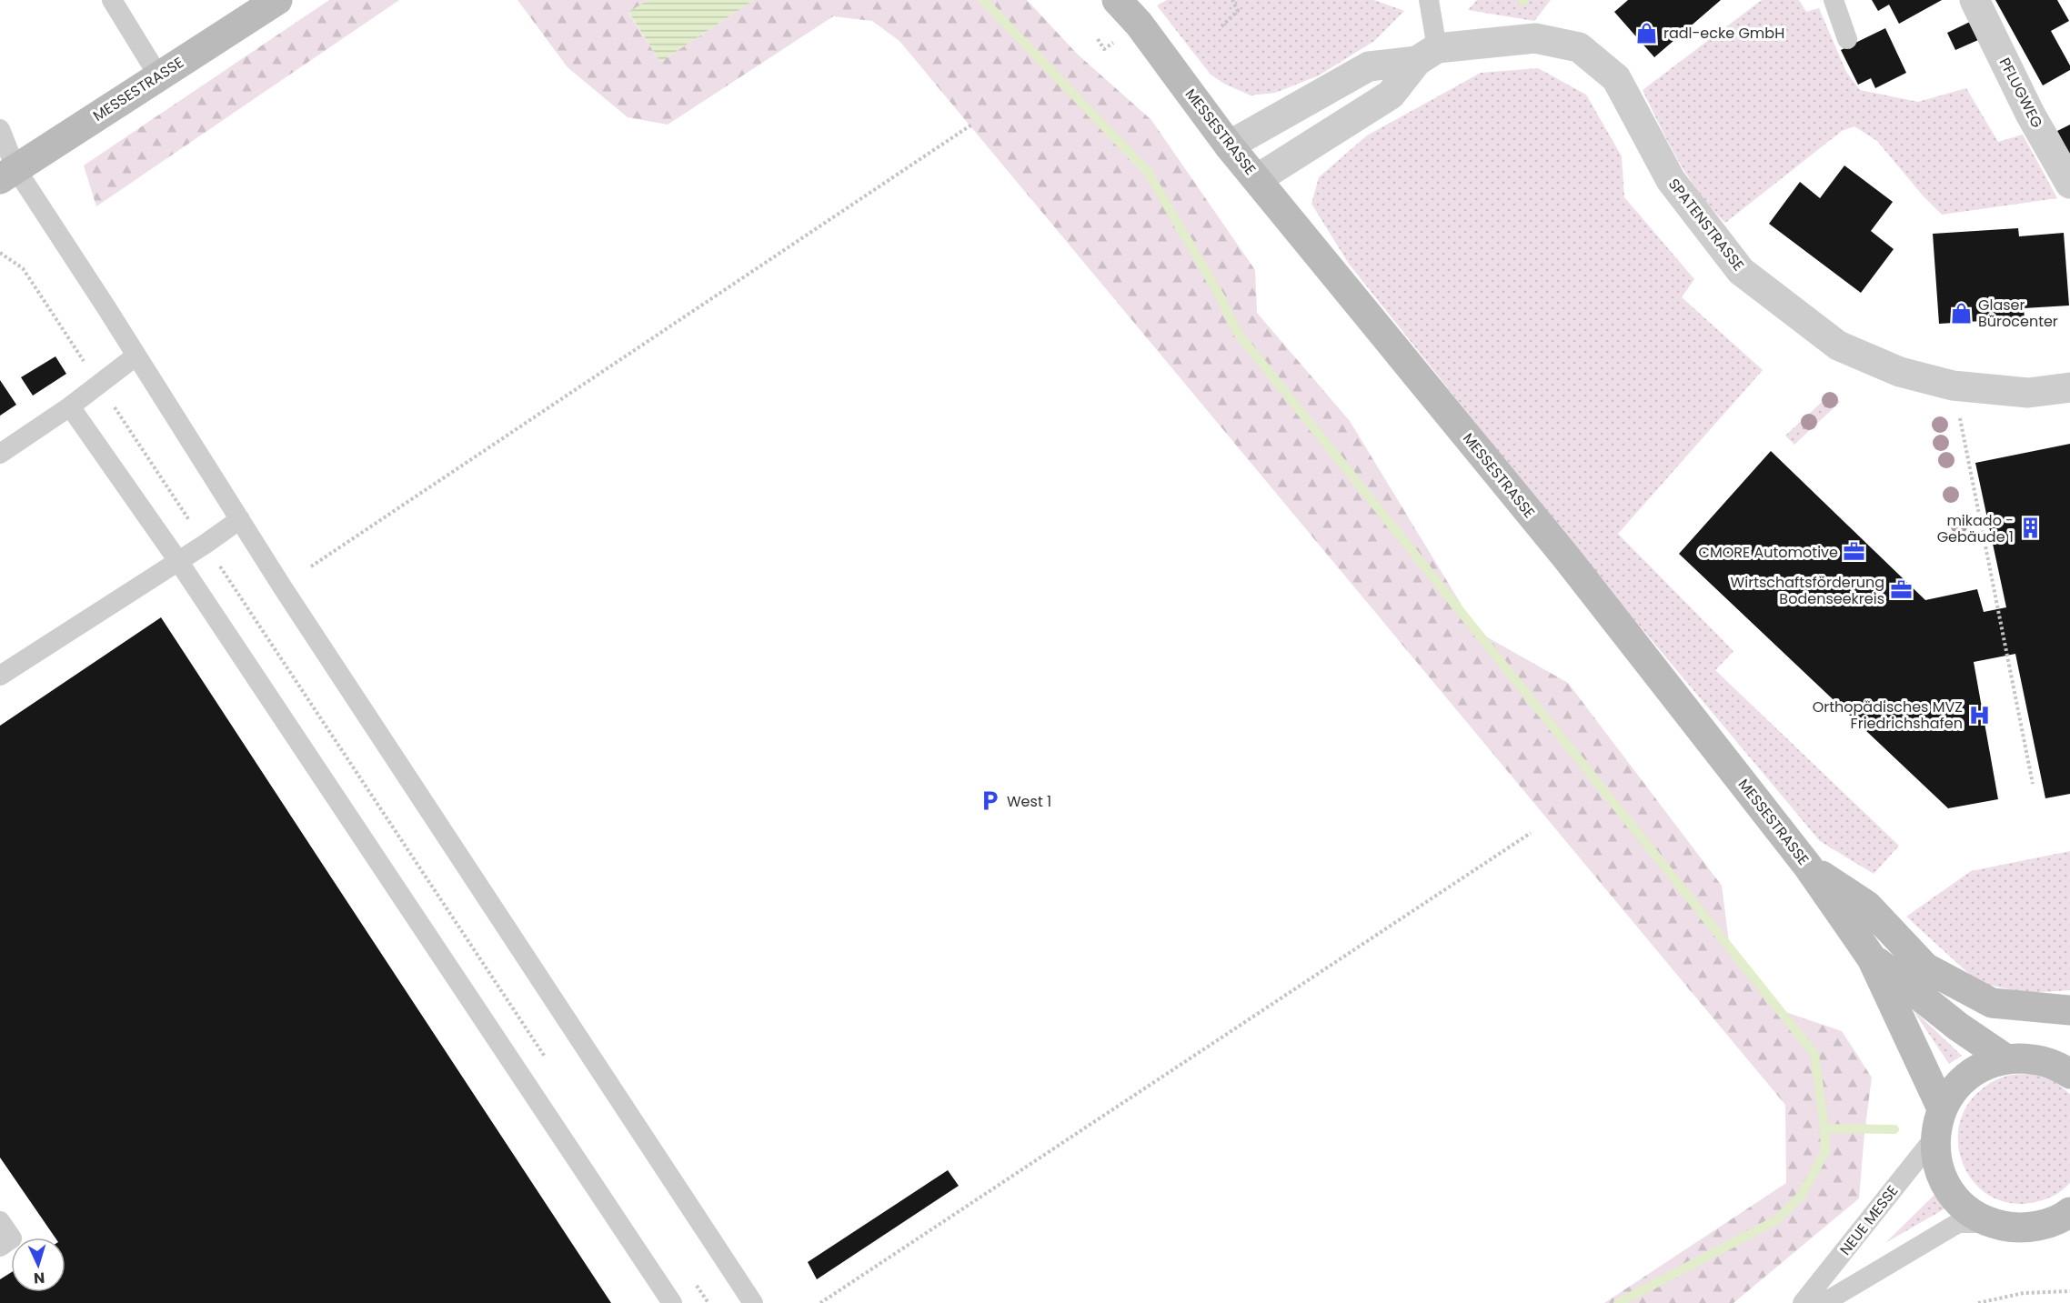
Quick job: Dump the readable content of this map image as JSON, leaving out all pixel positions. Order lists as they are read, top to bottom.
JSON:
{
  "streets": {
    "street": ["MESSESTRASSE", "PFLUGWEG", "SPATENSTRASSE"],
    "lane": ["NEUE MESSE"]
  },
  "crossings": [
    ["MESSESTRASSE", "SPATENSTRASSE"]
  ],
  "places": {
    "shop": ["radl-ecke GmbH", "Glaser Bürocenter"],
    "building": ["mikado - Gebäude 1"],
    "office": ["CMORE Automotive", "Wirtschaftsförderung Bodenseekreis"],
    "hospital": ["Orthopädisches MVZ Friedrichshafen"],
    "parking": ["West 1"]
  },
  "north": "bottom"
}
